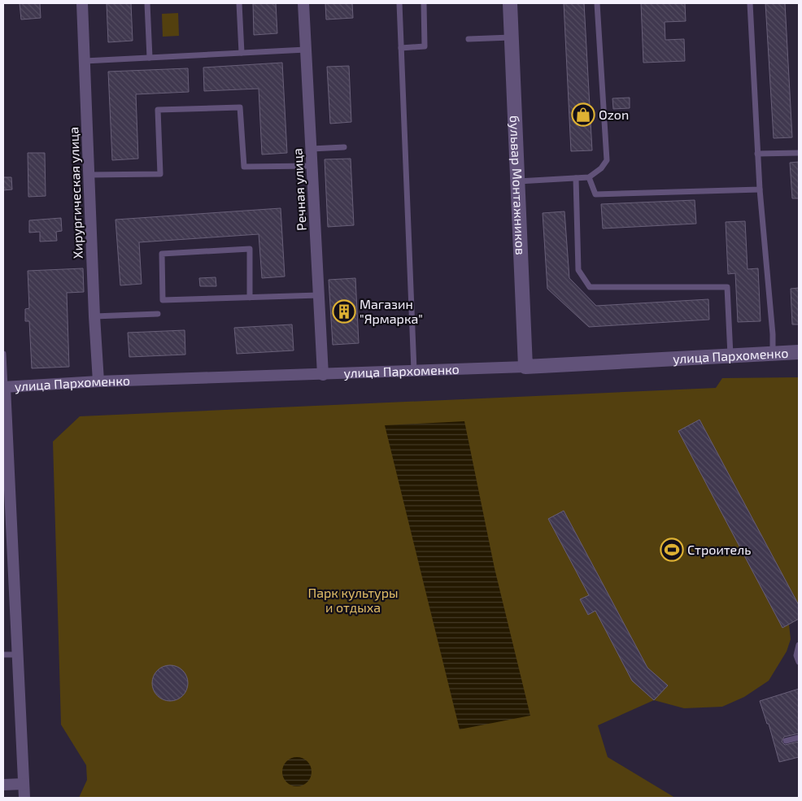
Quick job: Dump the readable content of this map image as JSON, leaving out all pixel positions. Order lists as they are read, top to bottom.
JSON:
{
  "streets": {
    "street": [
      "бульвар Монтажников",
      "Речная улица",
      "Хирургическая улица",
      "улица Пархоменко"
    ]
  },
  "crossings": [
    ["бульвар Монтажников", "улица Пархоменко"],
    ["Речная улица", "улица Пархоменко"],
    ["Хирургическая улица", "улица Пархоменко"]
  ],
  "parks": ["Парк культуры и отдыха"],
  "places": {
    "shop": ["Ozon"],
    "building": ["Магазин \"Ярмарка\""],
    "sports": ["Строитель"]
  }
}
